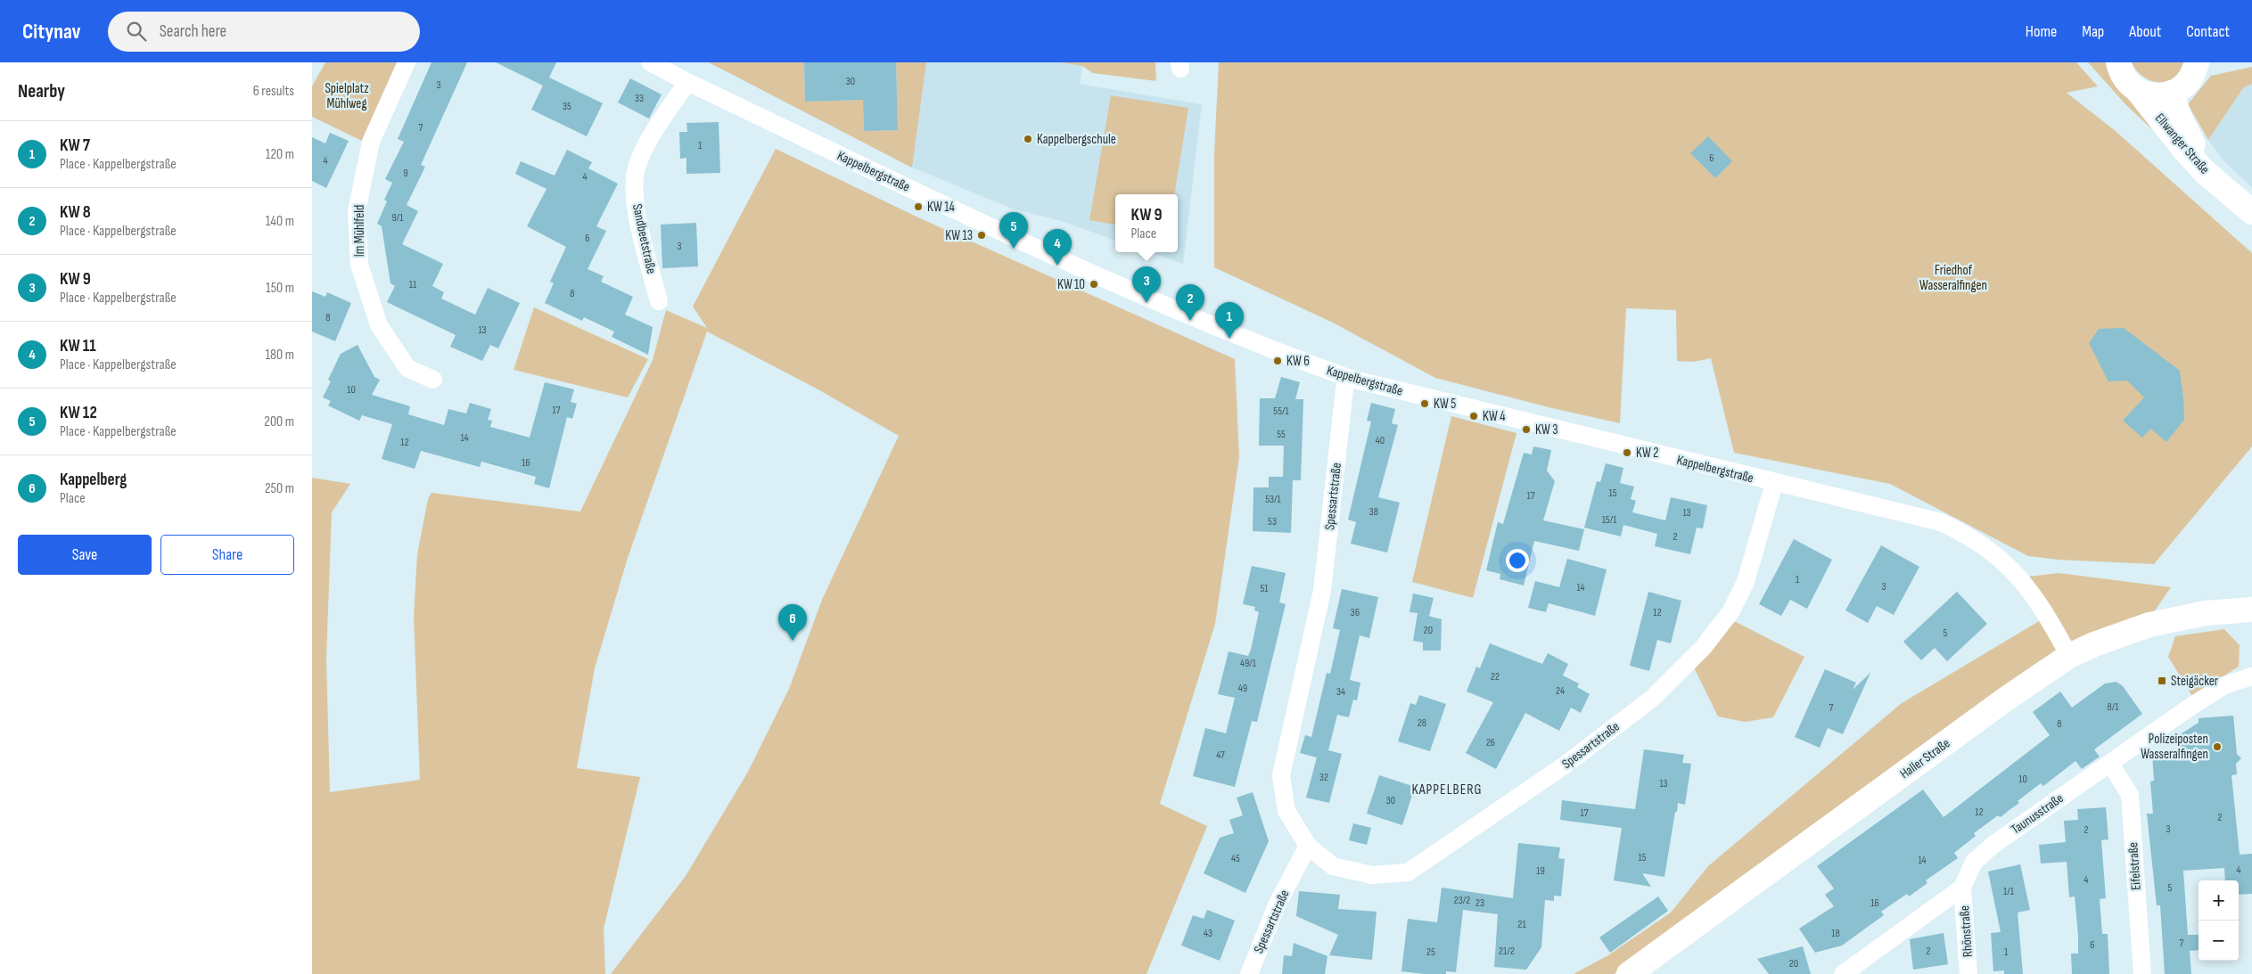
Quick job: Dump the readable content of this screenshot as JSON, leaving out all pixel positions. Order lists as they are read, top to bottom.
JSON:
{
  "streets": {
    "main road": ["Ellwanger Straße", "Haller Straße"],
    "street": [
      "Kappelbergstraße",
      "Im Mühlfeld",
      "Sandbeetstraße",
      "Spessartstraße",
      "Taunusstraße",
      "Eifelstraße",
      "Rhönstraße"
    ]
  },
  "crossings": [
    ["Kappelbergstraße", "Sandbeetstraße"],
    ["Kappelbergstraße", "Spessartstraße"],
    ["Kappelbergstraße", "Haller Straße"],
    ["Taunusstraße", "Eifelstraße"],
    ["Taunusstraße", "Rhönstraße"]
  ],
  "districts": ["KAPPELBERG"],
  "parks": ["Spielplatz Mühlweg", "Friedhof Wasseralfingen"],
  "places": {
    "other": [
      "Kappelbergschule",
      "KW 14",
      "KW 13",
      "KW 10",
      "KW 6",
      "KW 5",
      "KW 4",
      "KW 3",
      "KW 2",
      "Polizeiposten Wasseralfingen"
    ],
    "transit": ["Steigäcker"]
  },
  "house_numbers": [
    "30",
    "3",
    "33",
    "35",
    "7",
    "1",
    "6",
    "4",
    "9",
    "4",
    "9/1",
    "6",
    "3",
    "11",
    "8",
    "8",
    "13",
    "10",
    "17",
    "55/1",
    "55",
    "14",
    "40",
    "12",
    "16",
    "15",
    "17",
    "53/1",
    "38",
    "13",
    "15/1",
    "53",
    "2",
    "1",
    "3",
    "14",
    "51",
    "36",
    "12",
    "20",
    "5",
    "49/1",
    "22",
    "49",
    "24",
    "34",
    "8/1",
    "7",
    "28",
    "8",
    "26",
    "47",
    "32",
    "10",
    "13",
    "30",
    "12",
    "17",
    "2",
    "3",
    "2",
    "15",
    "45",
    "14",
    "4",
    "19",
    "4",
    "5",
    "1/1",
    "23/2",
    "23",
    "16",
    "21",
    "43",
    "18",
    "7",
    "6",
    "21/2",
    "2",
    "25",
    "1",
    "20"
  ],
  "page": {
    "header": "Citynav",
    "search": "Search here",
    "nav": [
      "Home",
      "Map",
      "About",
      "Contact"
    ],
    "heading": ["Nearby", "6 results"],
    "list": [
      {
        "mark": "1",
        "name": "KW 7",
        "note": "Place · Kappelbergstraße",
        "value": "120 m"
      },
      {
        "mark": "2",
        "name": "KW 8",
        "note": "Place · Kappelbergstraße",
        "value": "140 m"
      },
      {
        "mark": "3",
        "name": "KW 9",
        "note": "Place · Kappelbergstraße",
        "value": "150 m"
      },
      {
        "mark": "4",
        "name": "KW 11",
        "note": "Place · Kappelbergstraße",
        "value": "180 m"
      },
      {
        "mark": "5",
        "name": "KW 12",
        "note": "Place · Kappelbergstraße",
        "value": "200 m"
      },
      {
        "mark": "6",
        "name": "Kappelberg",
        "note": "Place",
        "value": "250 m"
      }
    ],
    "popup": ["KW 9", "Place"],
    "pins": [
      "5",
      "4",
      "3",
      "2",
      "1",
      "6"
    ],
    "buttons": ["Save", "Share"],
    "map_buttons": ["+", "−"]
  }
}
